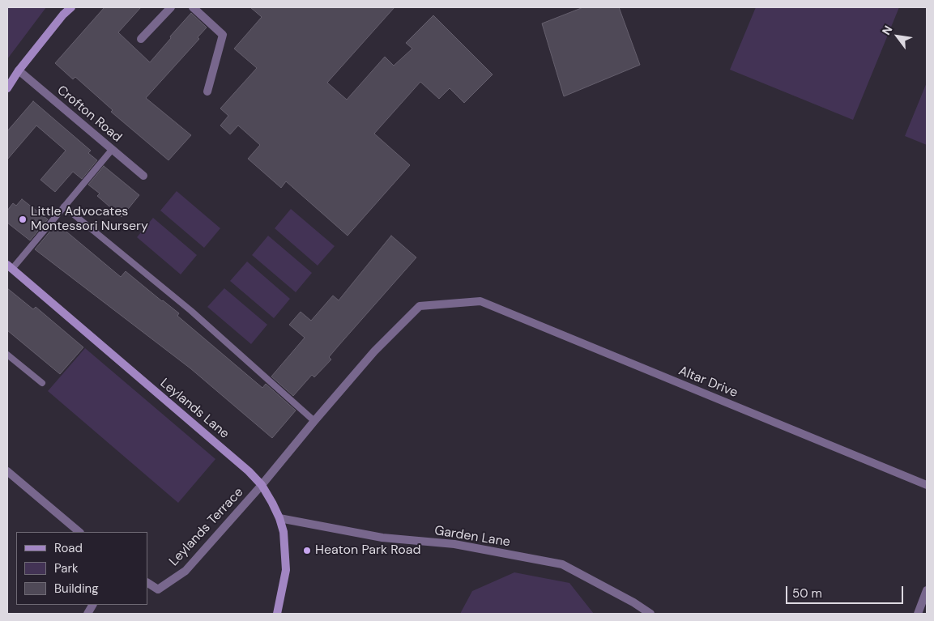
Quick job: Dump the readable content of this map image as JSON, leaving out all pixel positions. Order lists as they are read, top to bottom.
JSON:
{
  "streets": {
    "street": [
      "Crofton Road",
      "Altar Drive",
      "Leylands Lane",
      "Leylands Terrace",
      "Garden Lane"
    ]
  },
  "crossings": [
    ["Leylands Lane", "Leylands Terrace"],
    ["Leylands Lane", "Garden Lane"]
  ],
  "places": ["Little Advocates Montessori Nursery", "Heaton Park Road"],
  "legend": ["Road", "Park", "Building"],
  "scale_bar": "50 m",
  "north": "top left"
}
